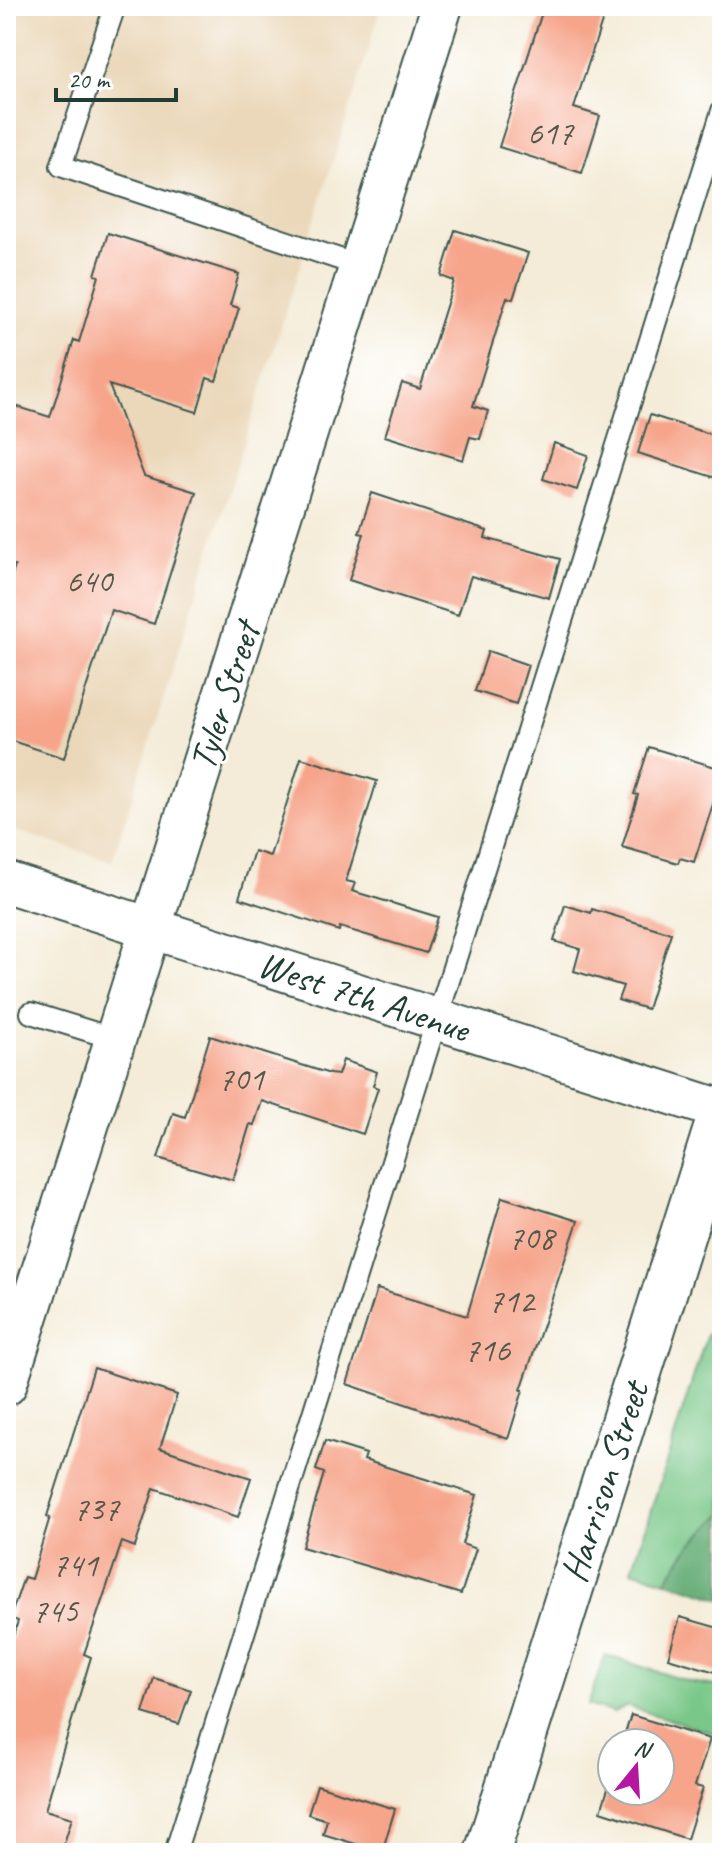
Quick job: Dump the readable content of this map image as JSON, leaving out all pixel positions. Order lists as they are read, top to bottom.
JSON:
{
  "streets": {
    "street": ["Tyler Street", "West 7th Avenue", "Harrison Street"]
  },
  "crossings": [
    ["Tyler Street", "West 7th Avenue"],
    ["West 7th Avenue", "Harrison Street"]
  ],
  "house_numbers": [
    "617",
    "640",
    "701",
    "708",
    "712",
    "716",
    "737",
    "741",
    "745"
  ],
  "scale_bar": "20 m",
  "north": "top"
}
